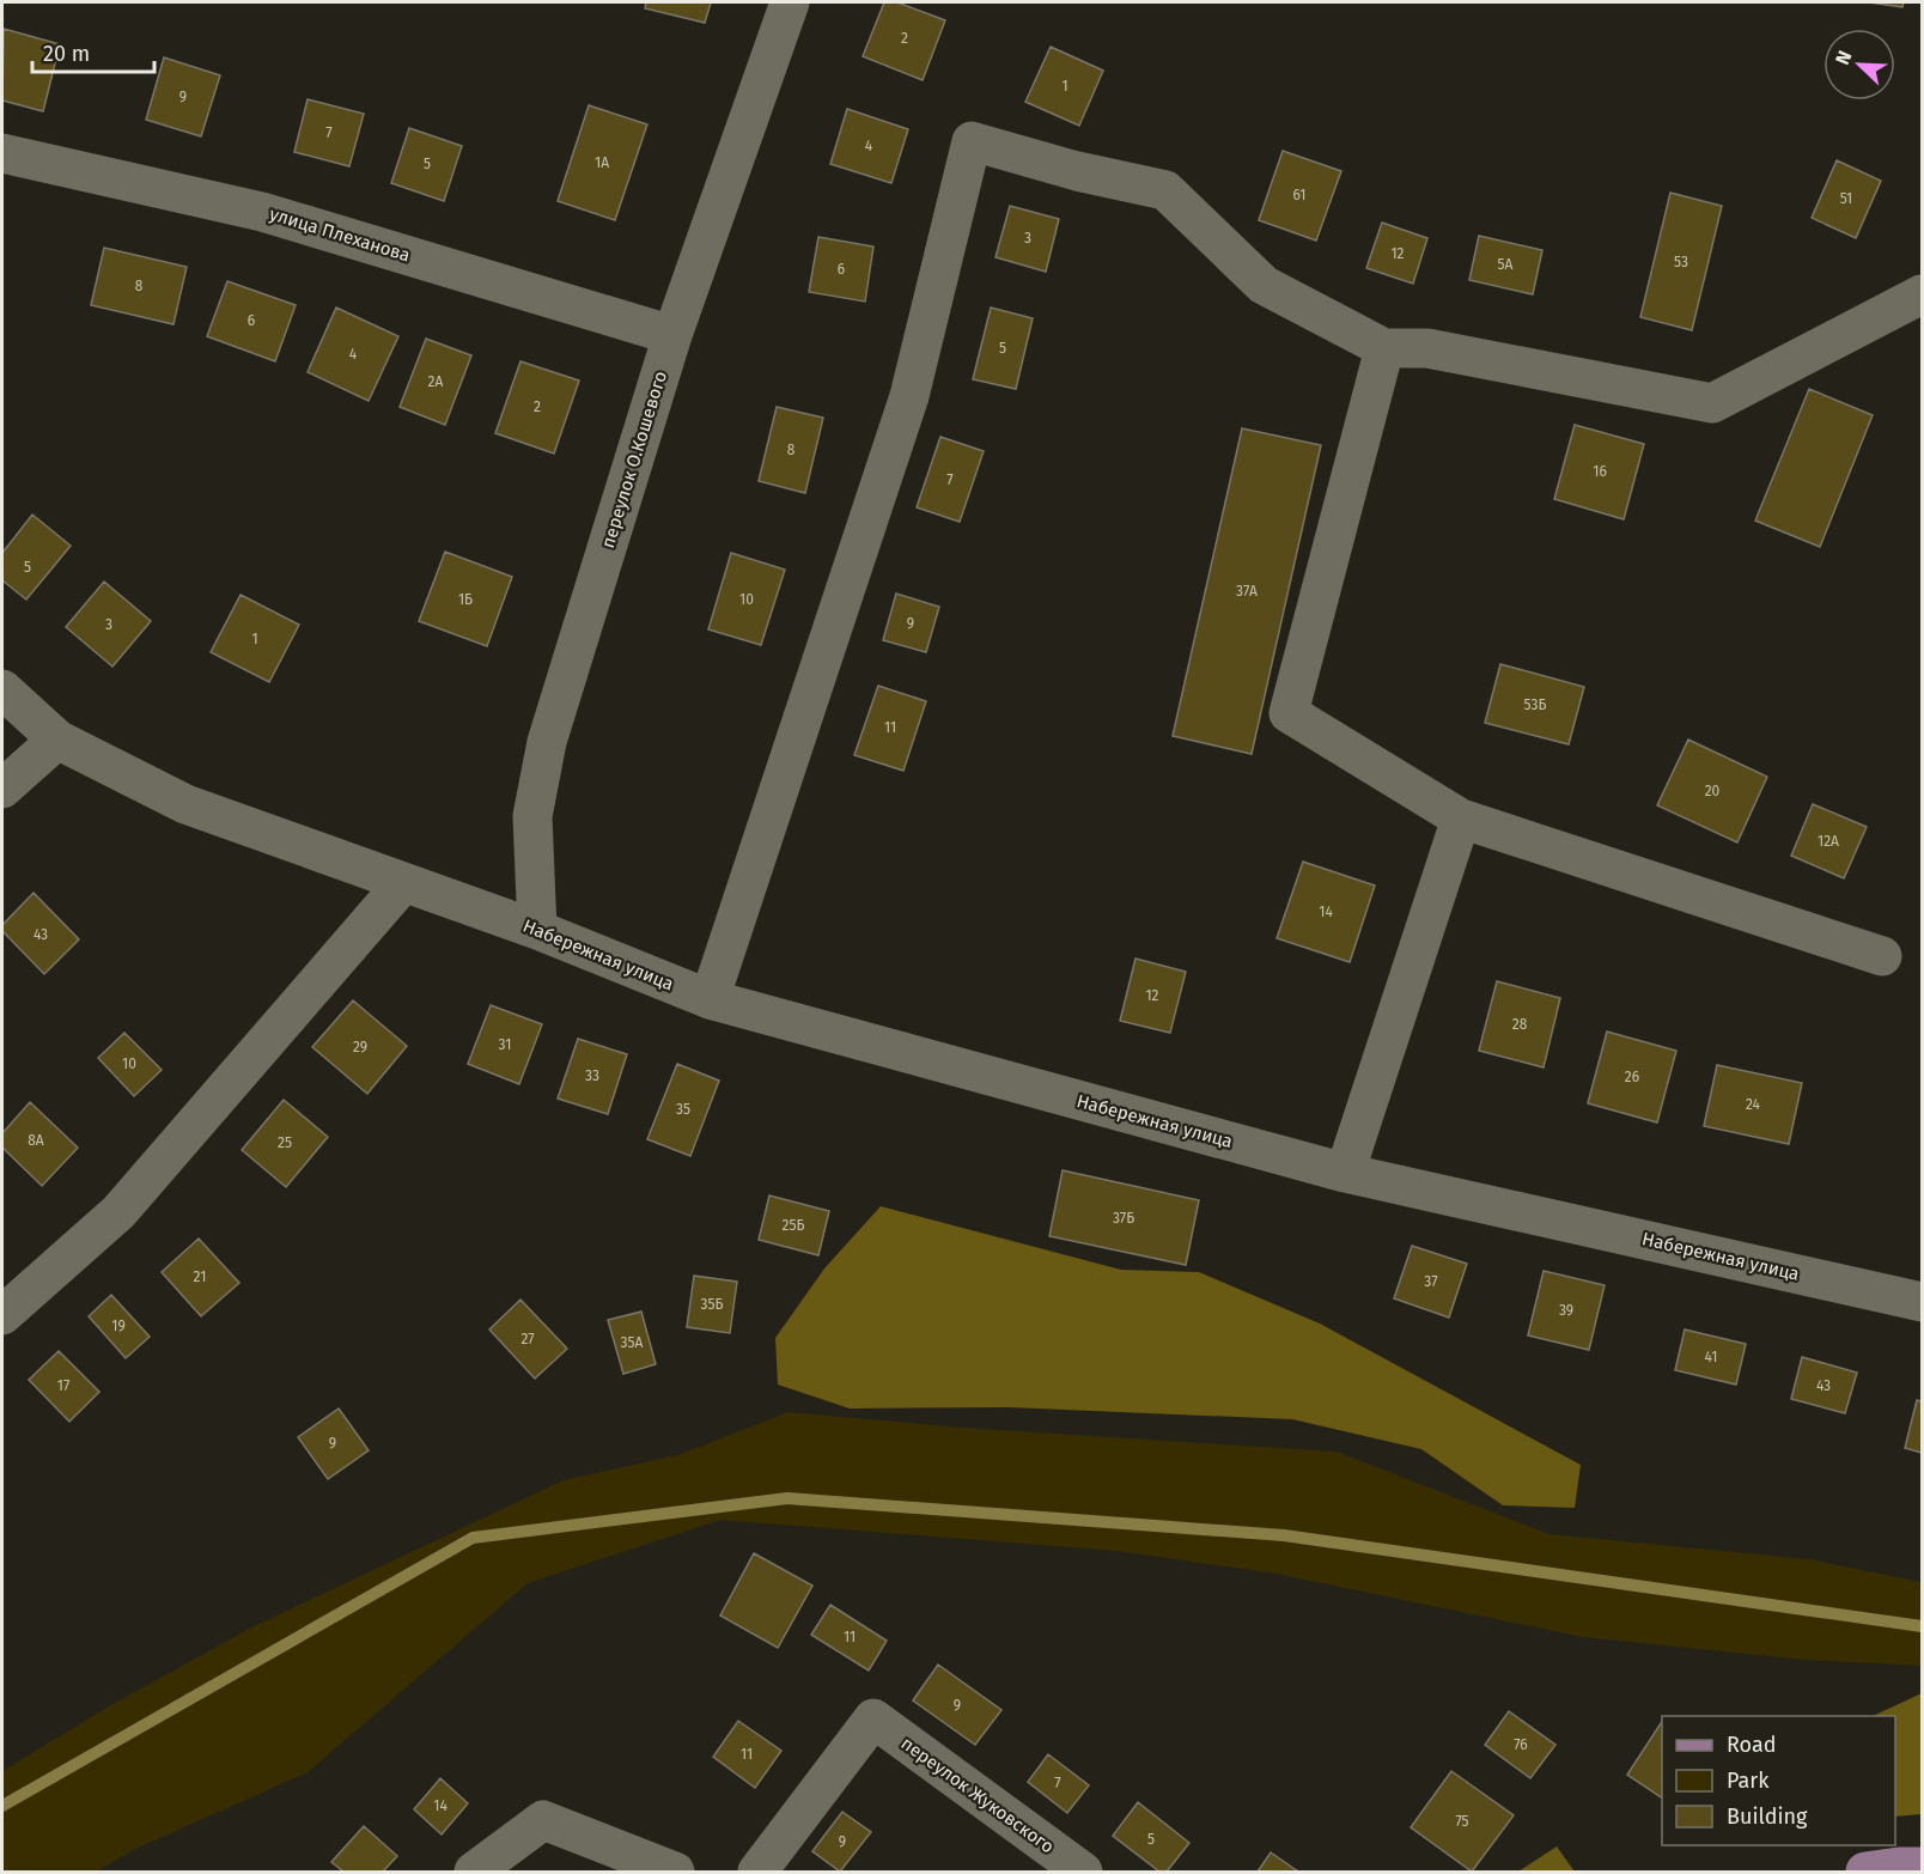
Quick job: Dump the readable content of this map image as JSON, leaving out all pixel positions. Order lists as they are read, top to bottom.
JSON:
{
  "streets": {
    "street": [
      "улица Плеханова",
      "переулок О.Кошевого",
      "Набережная улица",
      "переулок Жуковского"
    ]
  },
  "crossings": [
    ["улица Плеханова", "переулок О.Кошевого"],
    ["переулок О.Кошевого", "Набережная улица"]
  ],
  "house_numbers": [
    "2",
    "1",
    "9",
    "7",
    "4",
    "1А",
    "5",
    "61",
    "51",
    "3",
    "12",
    "53",
    "5А",
    "6",
    "8",
    "6",
    "5",
    "4",
    "2А",
    "2",
    "8",
    "16",
    "7",
    "5",
    "37А",
    "1Б",
    "10",
    "9",
    "3",
    "1",
    "53Б",
    "11",
    "20",
    "12А",
    "14",
    "43",
    "12",
    "28",
    "31",
    "29",
    "10",
    "33",
    "26",
    "24",
    "35",
    "8А",
    "25",
    "37Б",
    "25Б",
    "21",
    "37",
    "35Б",
    "39",
    "19",
    "27",
    "35А",
    "41",
    "17",
    "43",
    "9",
    "11",
    "9",
    "76",
    "11",
    "7",
    "14",
    "75",
    "5",
    "9"
  ],
  "legend": ["Road", "Park", "Building"],
  "scale_bar": "20 m",
  "north": "top left"
}
